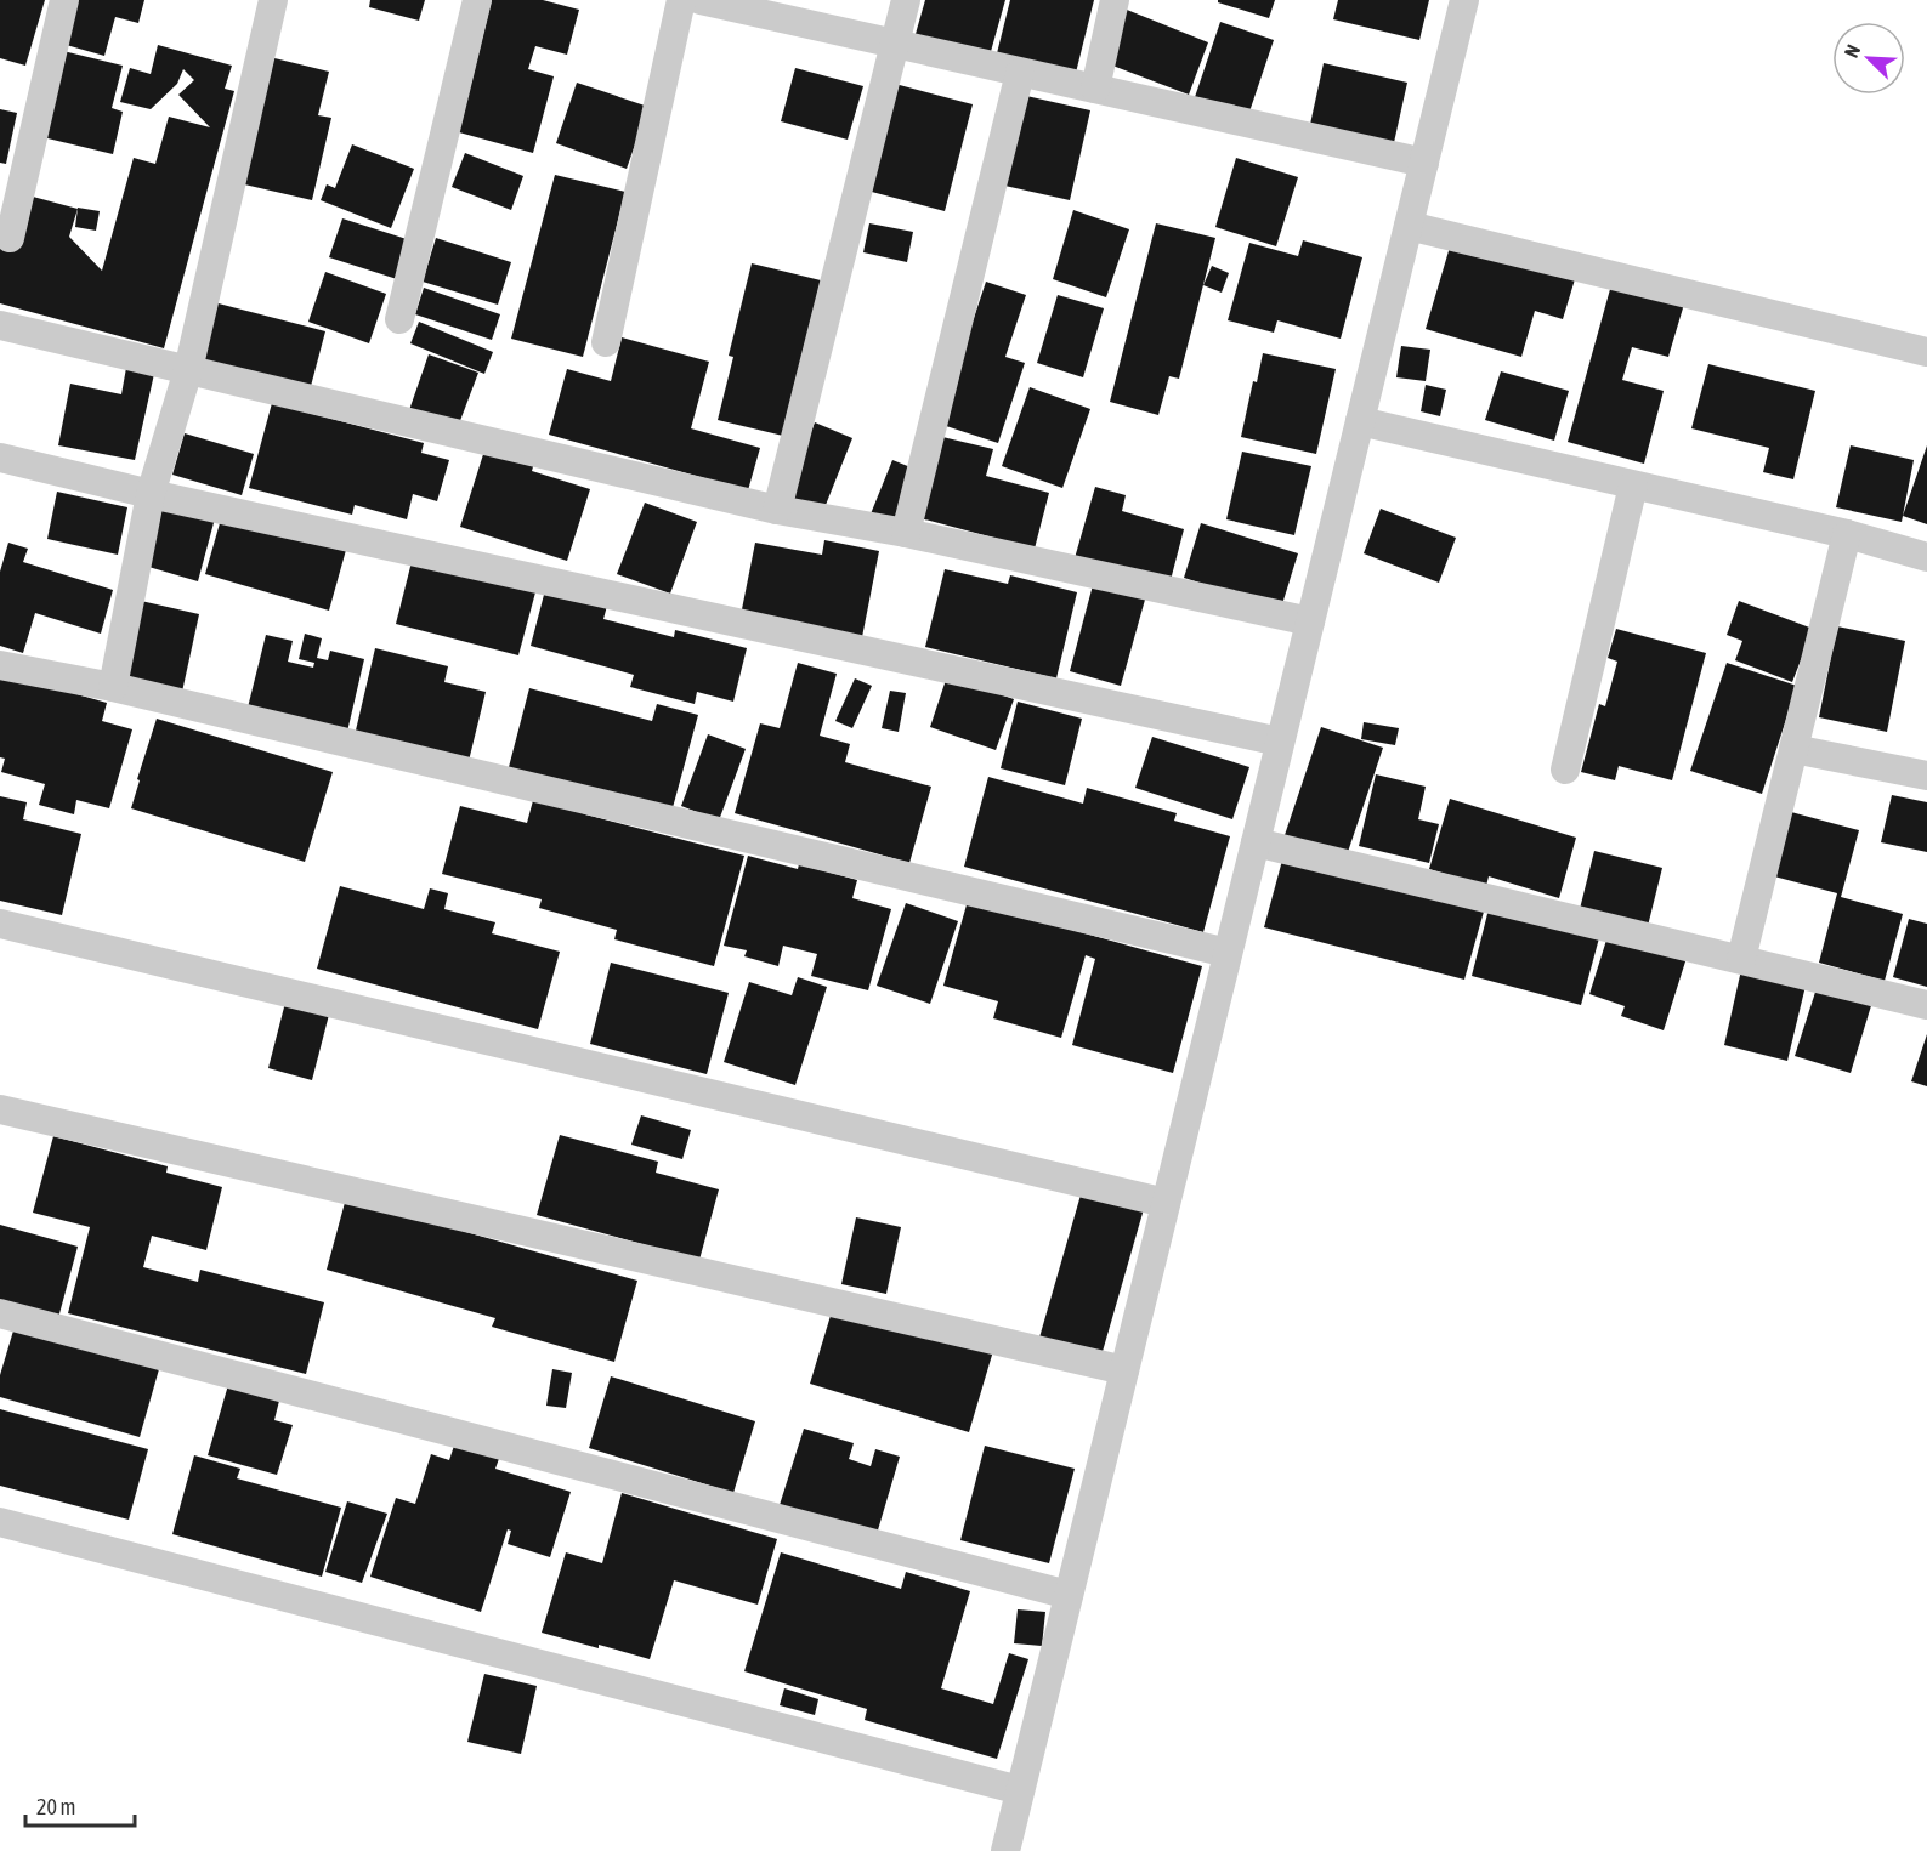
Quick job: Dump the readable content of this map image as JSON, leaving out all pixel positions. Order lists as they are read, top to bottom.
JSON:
{
  "scale_bar": "20 m",
  "north": "top left"
}
